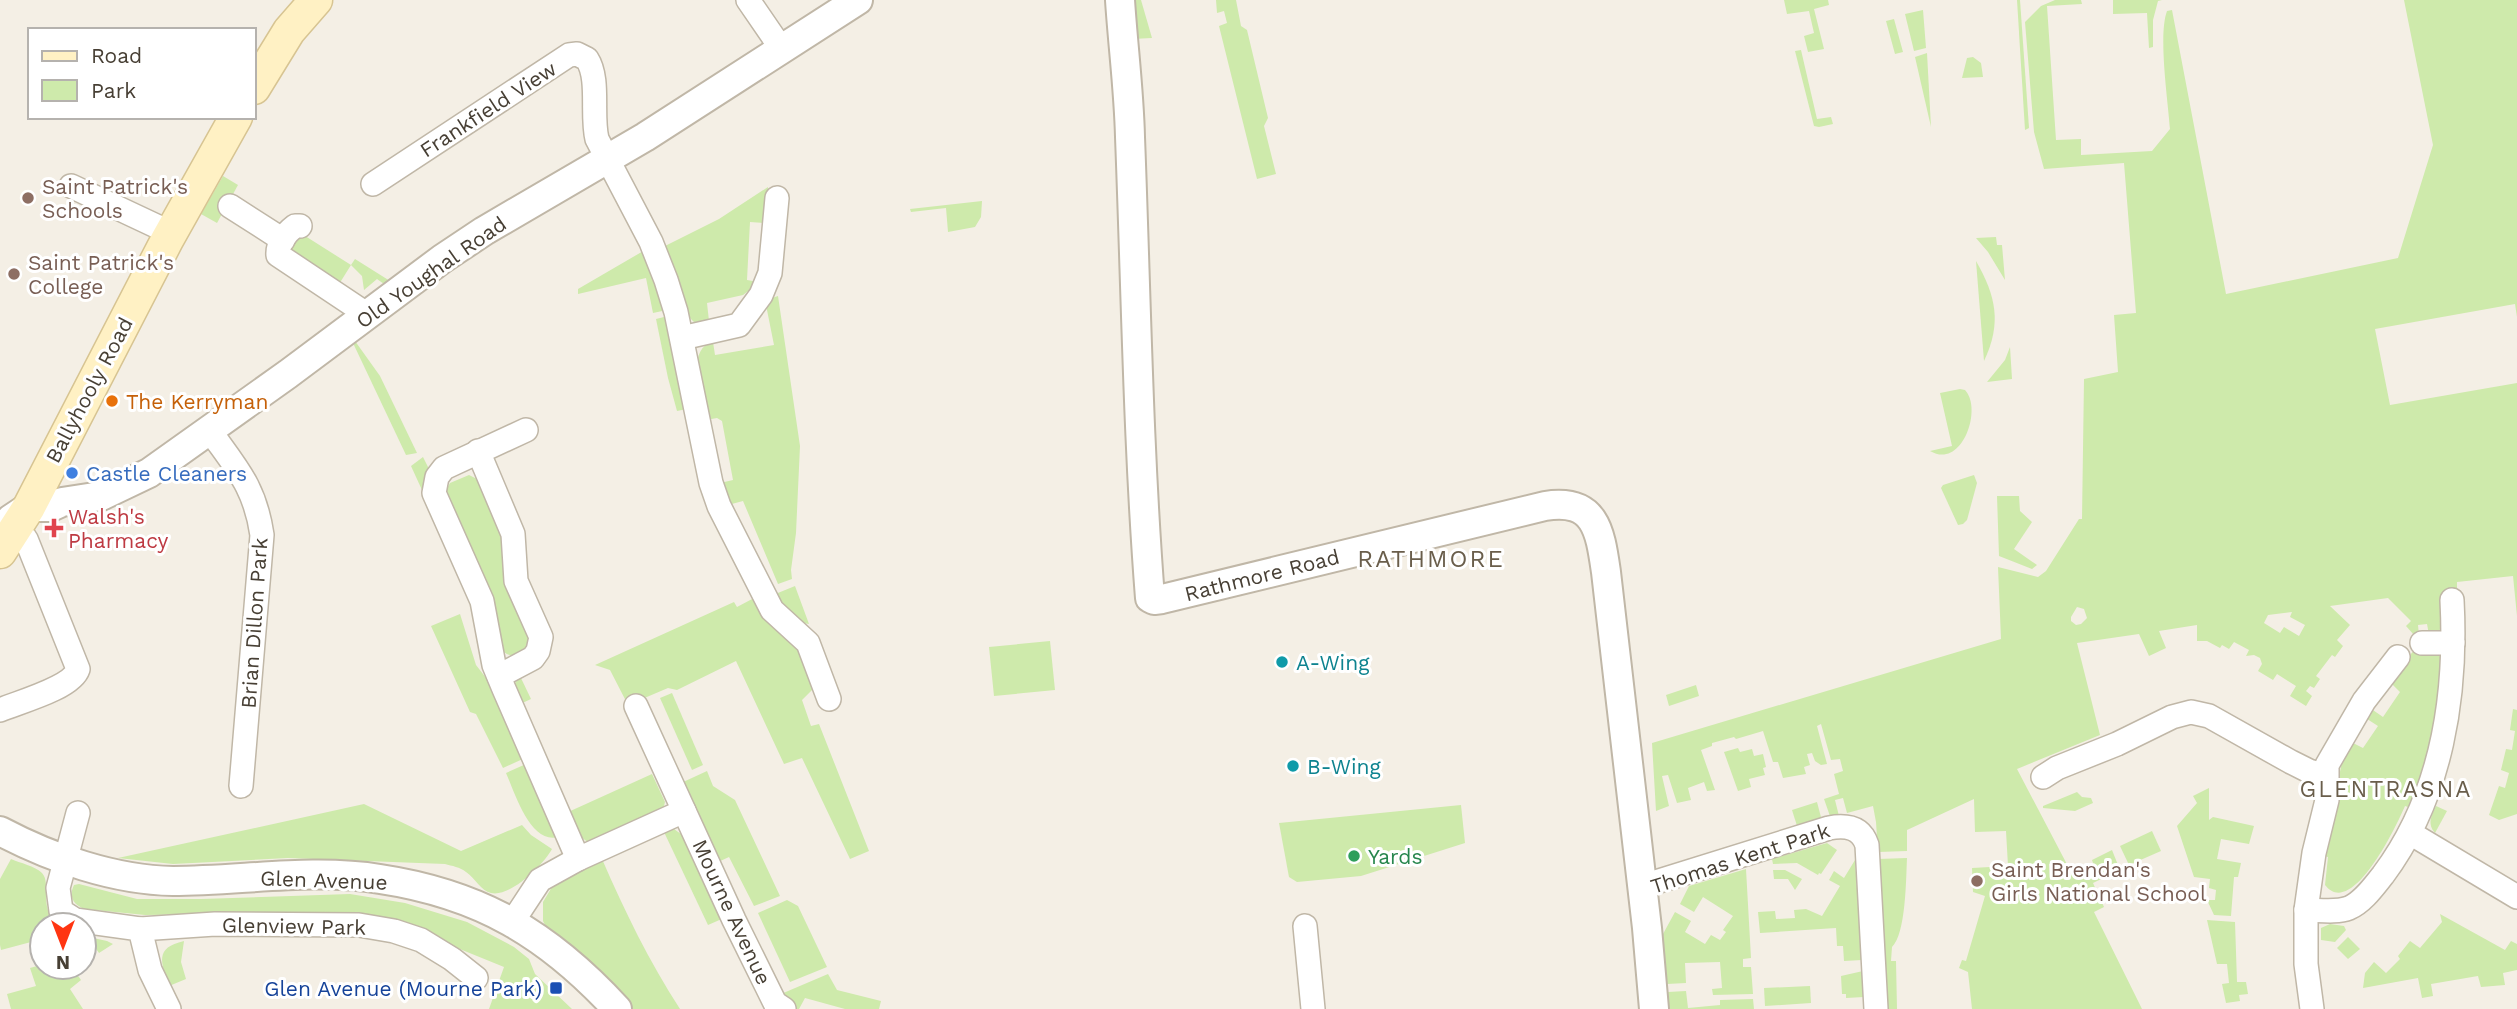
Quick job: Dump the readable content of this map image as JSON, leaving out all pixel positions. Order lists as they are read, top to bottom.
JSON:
{
  "streets": {
    "main road": ["Ballyhooly Road"],
    "street": [
      "Frankfield View",
      "Old Youghal Road",
      "Rathmore Road",
      "Brian Dillon Park",
      "Thomas Kent Park",
      "Glen Avenue",
      "Mourne Avenue",
      "Glenview Park"
    ]
  },
  "crossings": [
    ["Frankfield View", "Old Youghal Road"],
    ["Old Youghal Road", "Ballyhooly Road"],
    ["Old Youghal Road", "Brian Dillon Park"],
    ["Rathmore Road", "Thomas Kent Park"],
    ["Glen Avenue", "Glenview Park"]
  ],
  "districts": ["RATHMORE", "GLENTRASNA"],
  "places": {
    "other": [
      "Saint Patrick's Schools",
      "Saint Patrick's College",
      "The Kerryman",
      "Castle Cleaners",
      "A-Wing",
      "B-Wing",
      "Yards",
      "Saint Brendan's Girls National School"
    ],
    "health": ["Walsh's Pharmacy"],
    "transit": ["Glen Avenue (Mourne Park)"]
  },
  "legend": ["Road", "Park"],
  "north": "bottom"
}
